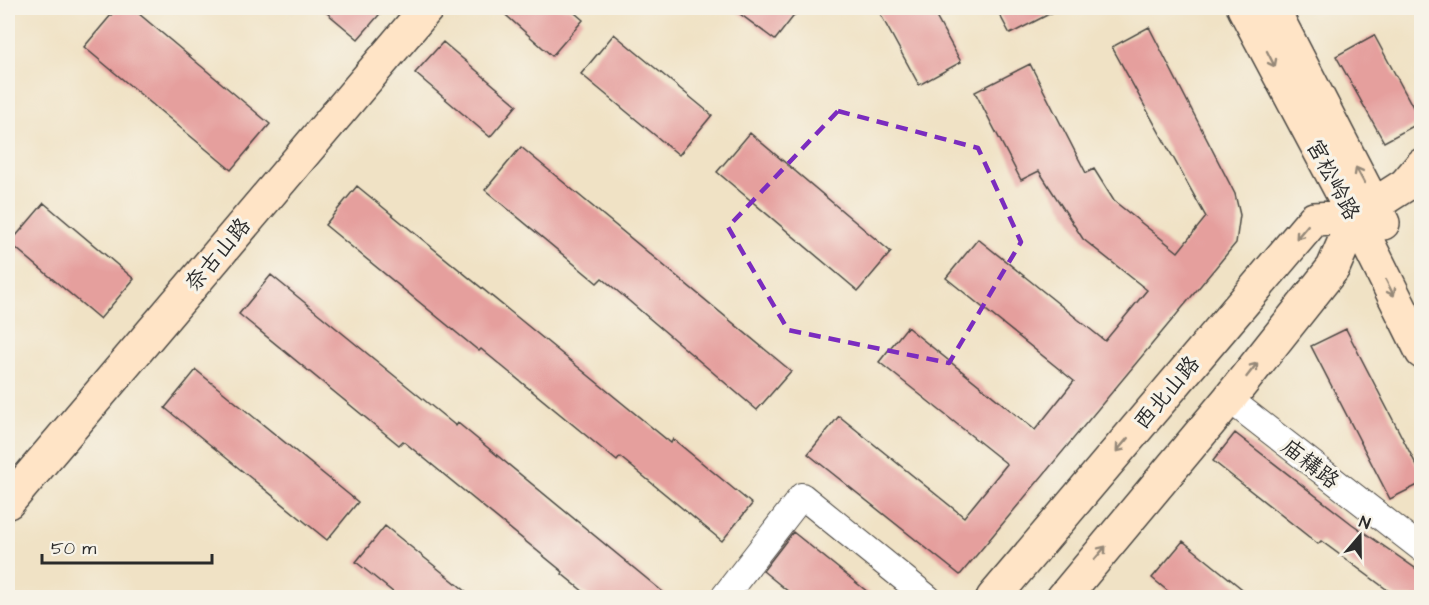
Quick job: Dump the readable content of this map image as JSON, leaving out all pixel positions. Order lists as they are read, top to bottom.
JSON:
{
  "streets": {
    "main road": ["宫松岭路", "奈古山路", "西北山路"],
    "street": ["庙耩路"]
  },
  "crossings": [
    ["宫松岭路", "西北山路"]
  ],
  "scale_bar": "50 m",
  "north": "top"
}
